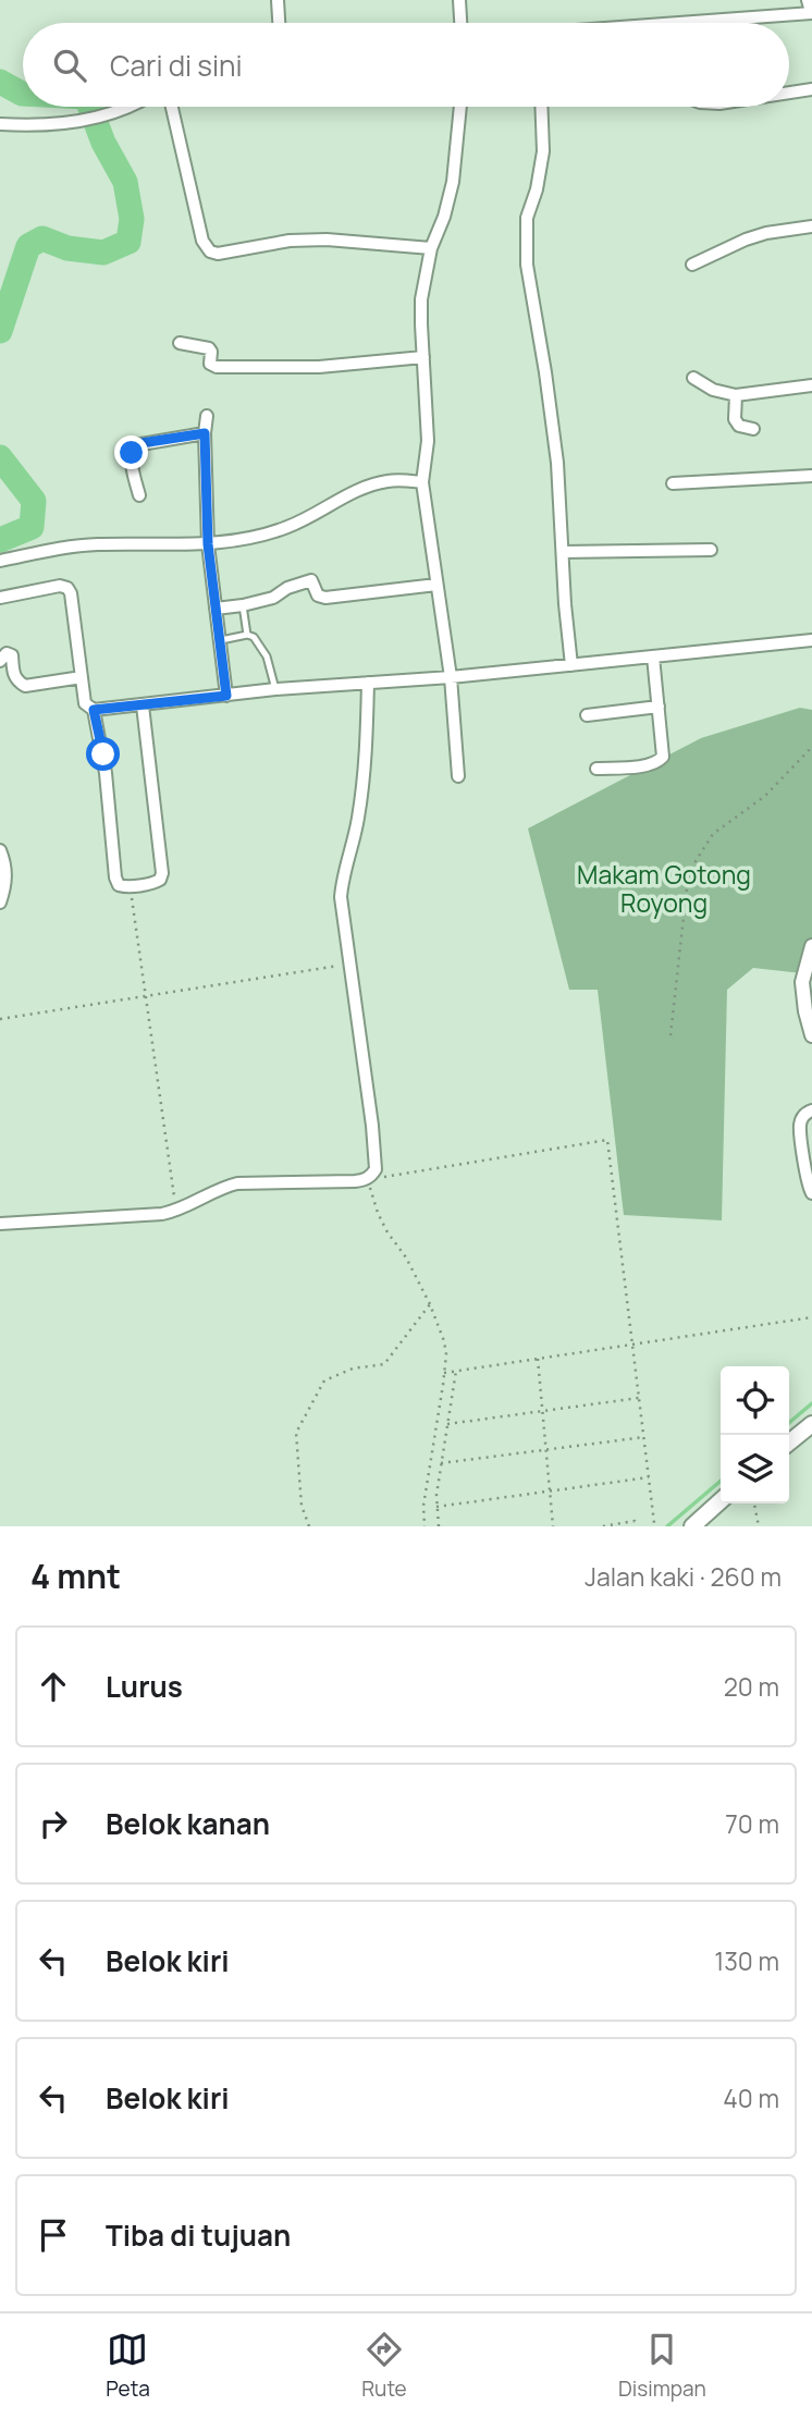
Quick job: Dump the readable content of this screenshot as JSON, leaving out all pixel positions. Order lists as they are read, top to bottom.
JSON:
{
  "parks": ["Makam Gotong Royong"],
  "page": {
    "search": "Cari di sini",
    "heading": ["4 mnt", "Jalan kaki · 260 m"],
    "list": [
      ["Lurus", "20 m"],
      ["Belok kanan", "70 m"],
      ["Belok kiri", "130 m"],
      ["Belok kiri", "40 m"],
      "Tiba di tujuan"
    ],
    "nav": ["Peta", "Rute", "Disimpan"]
  }
}
